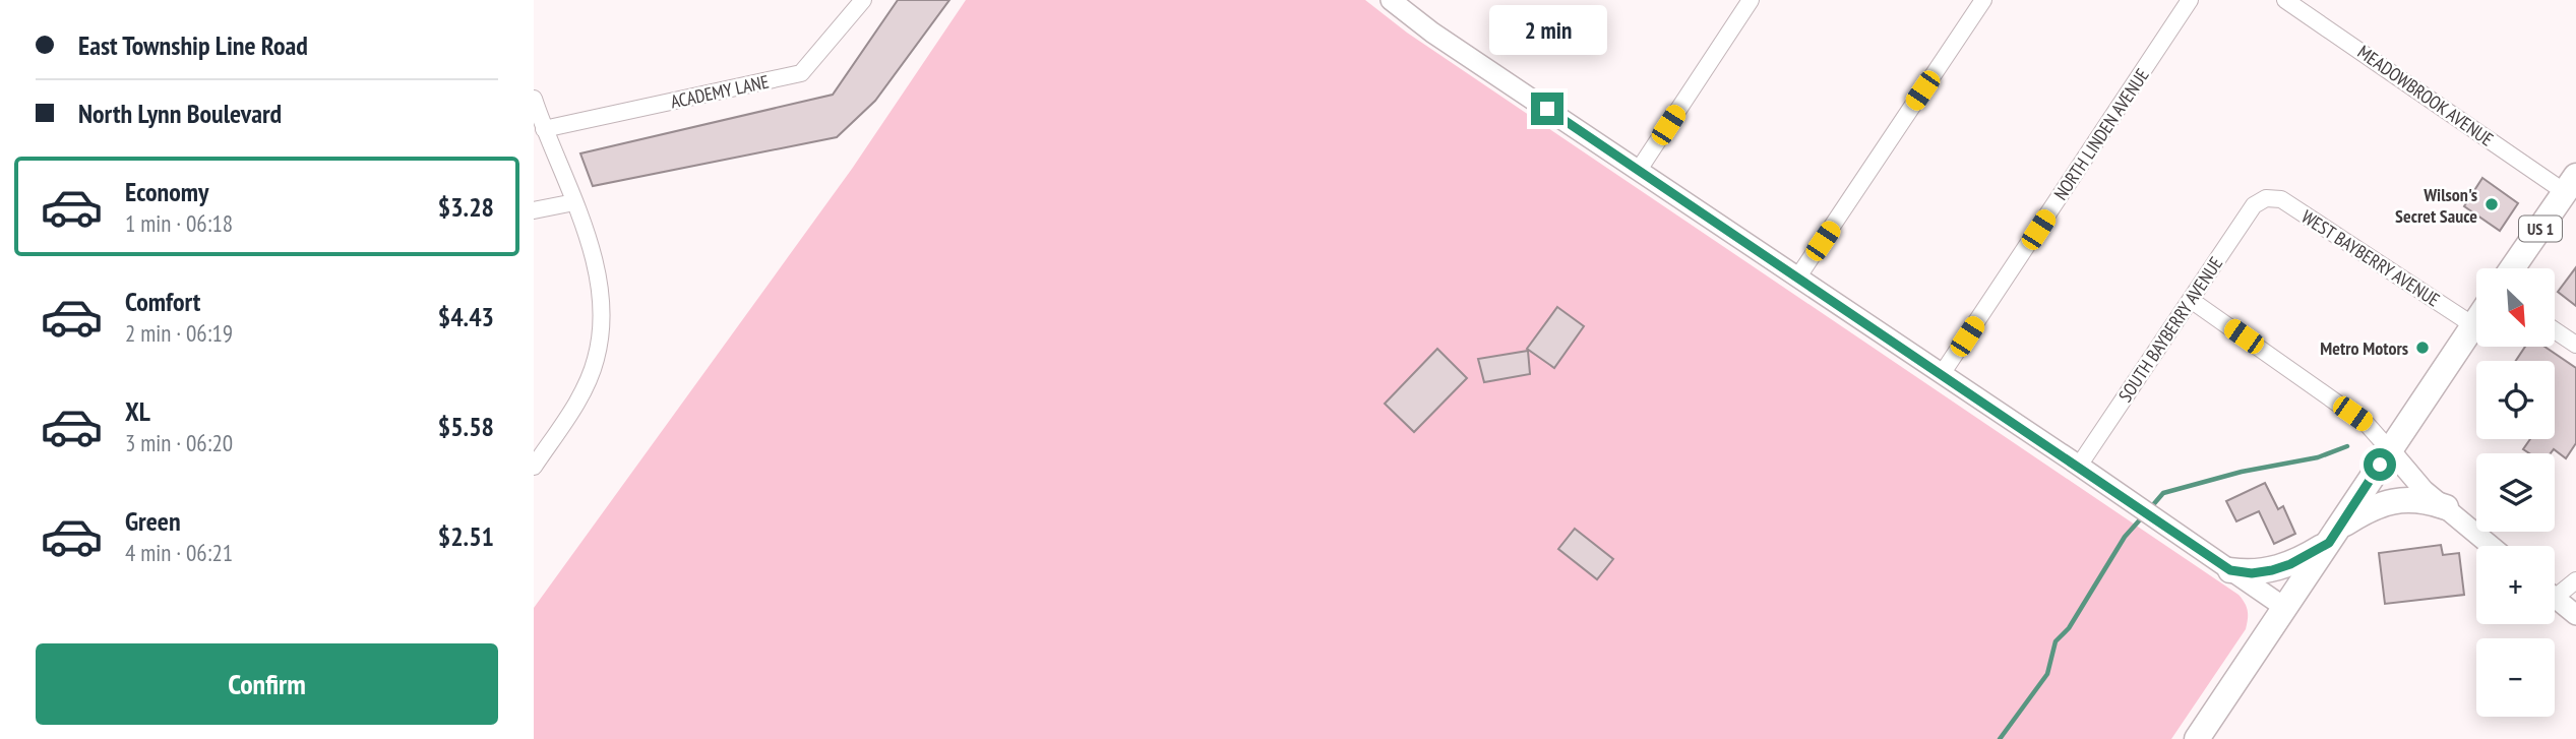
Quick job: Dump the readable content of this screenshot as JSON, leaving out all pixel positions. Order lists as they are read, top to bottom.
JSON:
{
  "streets": {
    "highway": ["US 1"],
    "street": [
      "ACADEMY LANE",
      "MEADOWBROOK AVENUE",
      "NORTH LINDEN AVENUE",
      "WEST BAYBERRY AVENUE",
      "SOUTH BAYBERRY AVENUE"
    ]
  },
  "crossings": [
    ["MEADOWBROOK AVENUE", "US 1"],
    ["WEST BAYBERRY AVENUE", "SOUTH BAYBERRY AVENUE"]
  ],
  "places": ["Wilson's Secret Sauce", "Metro Motors"],
  "north": "bottom right",
  "page": {
    "banner": ["East Township Line Road", "North Lynn Boulevard"],
    "bubble": "2 min",
    "list": [
      {
        "name": "Economy",
        "note": "1 min · 06:18",
        "value": "$3.28"
      },
      {
        "name": "Comfort",
        "note": "2 min · 06:19",
        "value": "$4.43"
      },
      {
        "name": "XL",
        "note": "3 min · 06:20",
        "value": "$5.58"
      },
      {
        "name": "Green",
        "note": "4 min · 06:21",
        "value": "$2.51"
      }
    ],
    "map_buttons": ["+", "−"],
    "buttons": "Confirm"
  }
}
